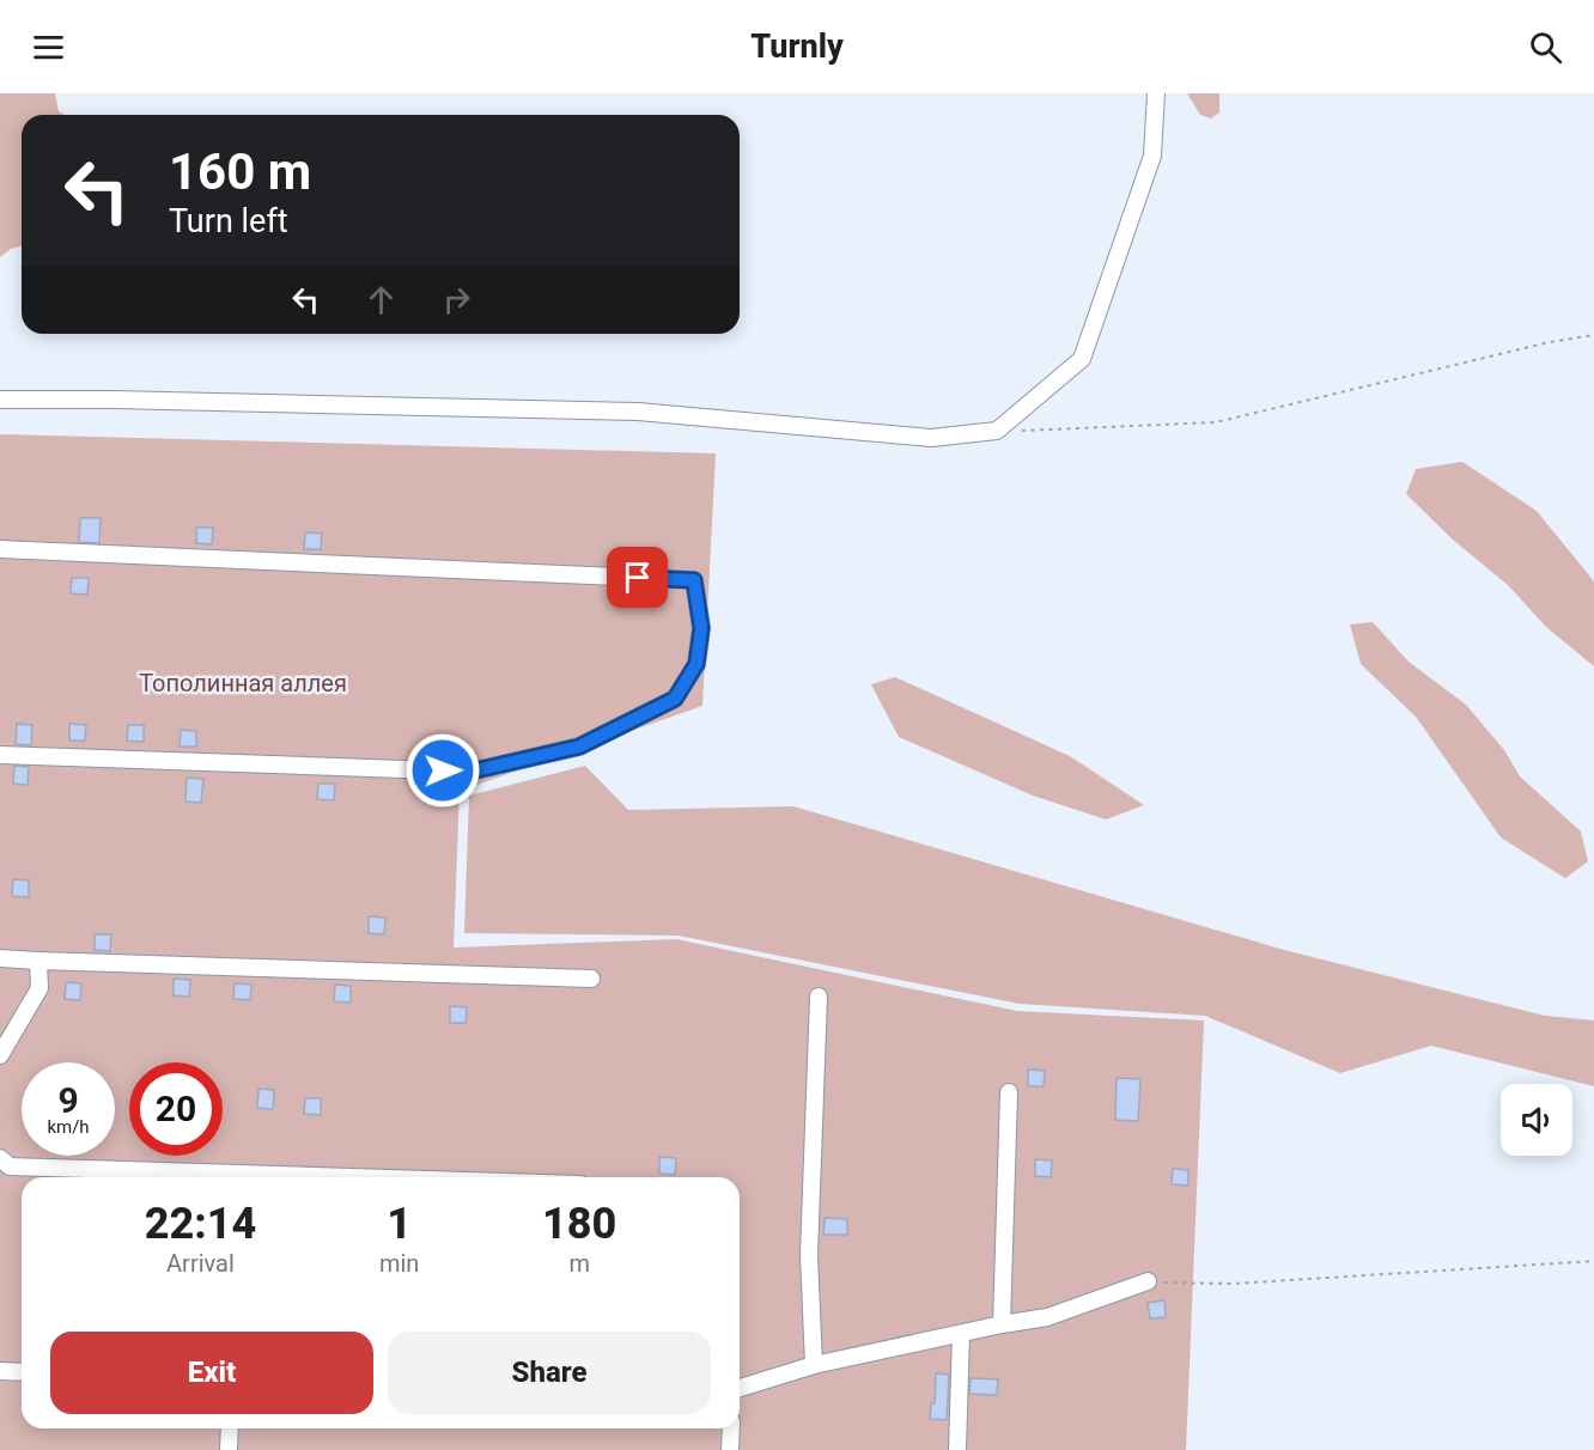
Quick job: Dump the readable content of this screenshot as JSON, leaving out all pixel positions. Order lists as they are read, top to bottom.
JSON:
{
  "parks": ["Тополинная аллея"],
  "page": {
    "header": "Turnly",
    "turn": ["160 m", "Turn left"],
    "speed": "9 km/h",
    "limit": "20",
    "eta": [
      "22:14",
      "Arrival",
      "1",
      "min",
      "180",
      "m"
    ],
    "buttons": ["Exit", "Share"]
  }
}
